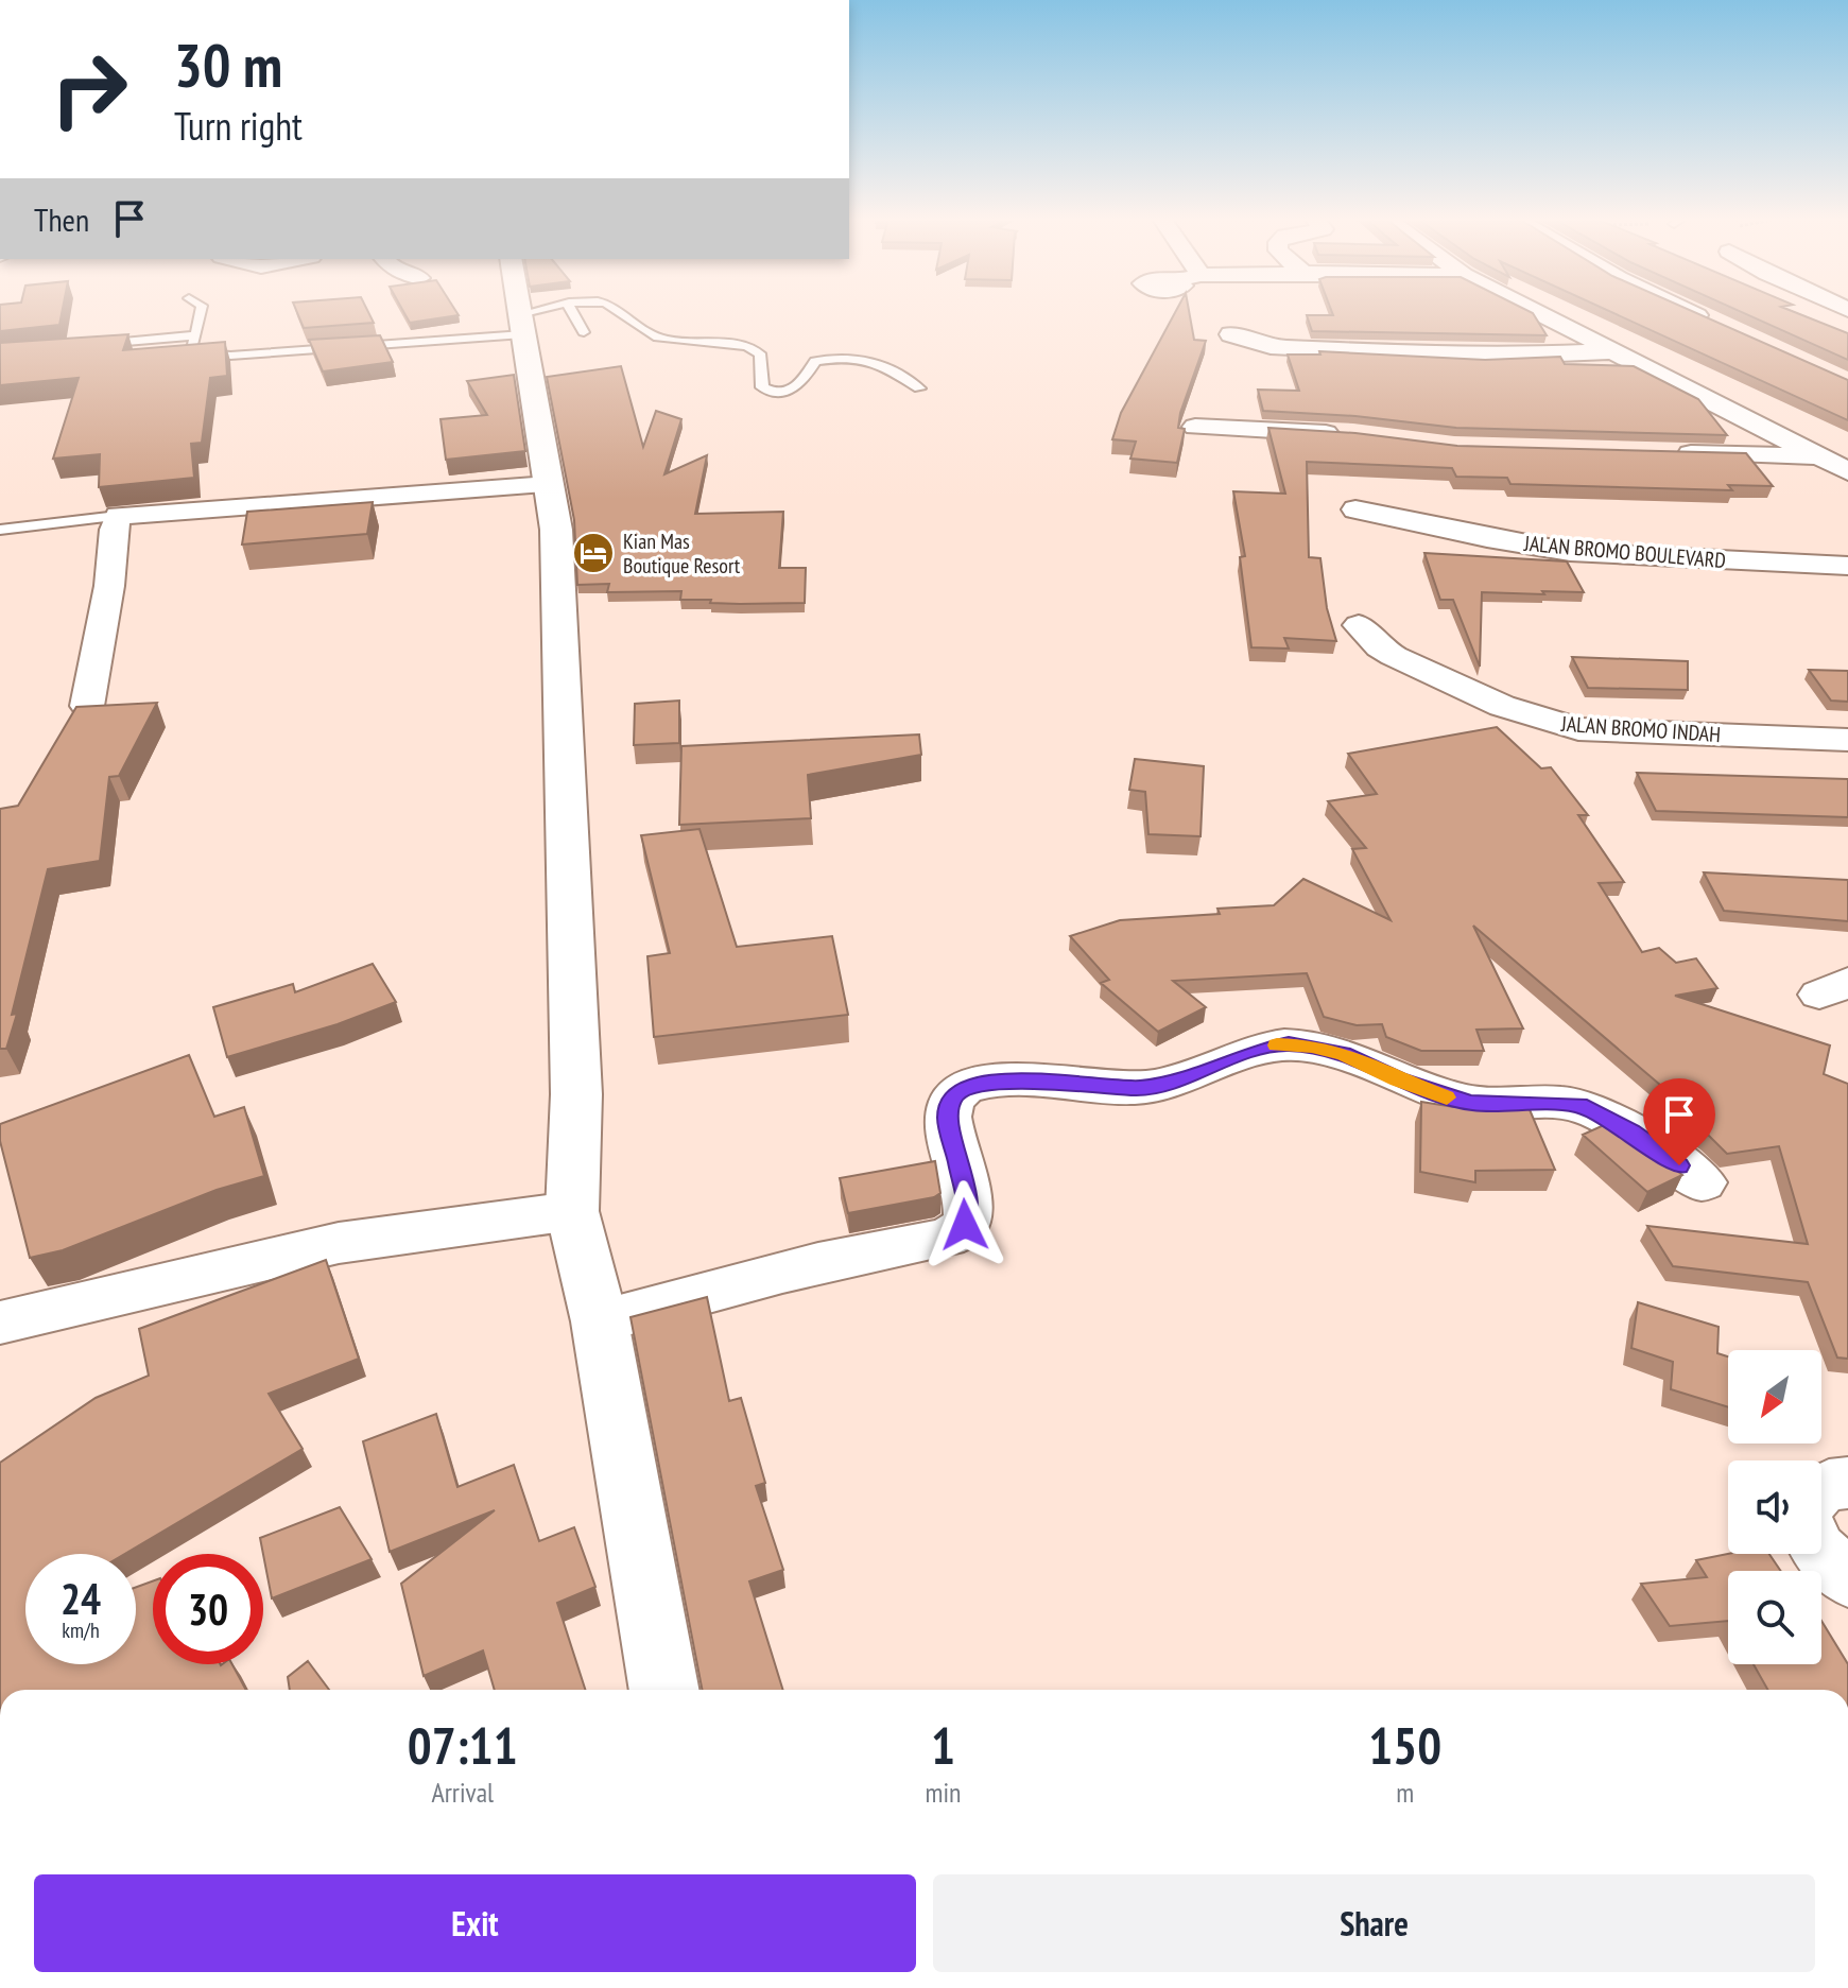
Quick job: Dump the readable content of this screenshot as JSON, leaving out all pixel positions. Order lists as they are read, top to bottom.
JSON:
{
  "streets": {
    "street": ["JALAN BROMO BOULEVARD", "JALAN BROMO INDAH"]
  },
  "places": {
    "hotel": ["Kian Mas Boutique Resort"]
  },
  "north": "bottom left",
  "page": {
    "turn": ["30 m", "Turn right"],
    "then": "Then",
    "speed": "24 km/h",
    "limit": "30",
    "eta": [
      "07:11",
      "Arrival",
      "1",
      "min",
      "150",
      "m"
    ],
    "buttons": ["Exit", "Share"]
  }
}
